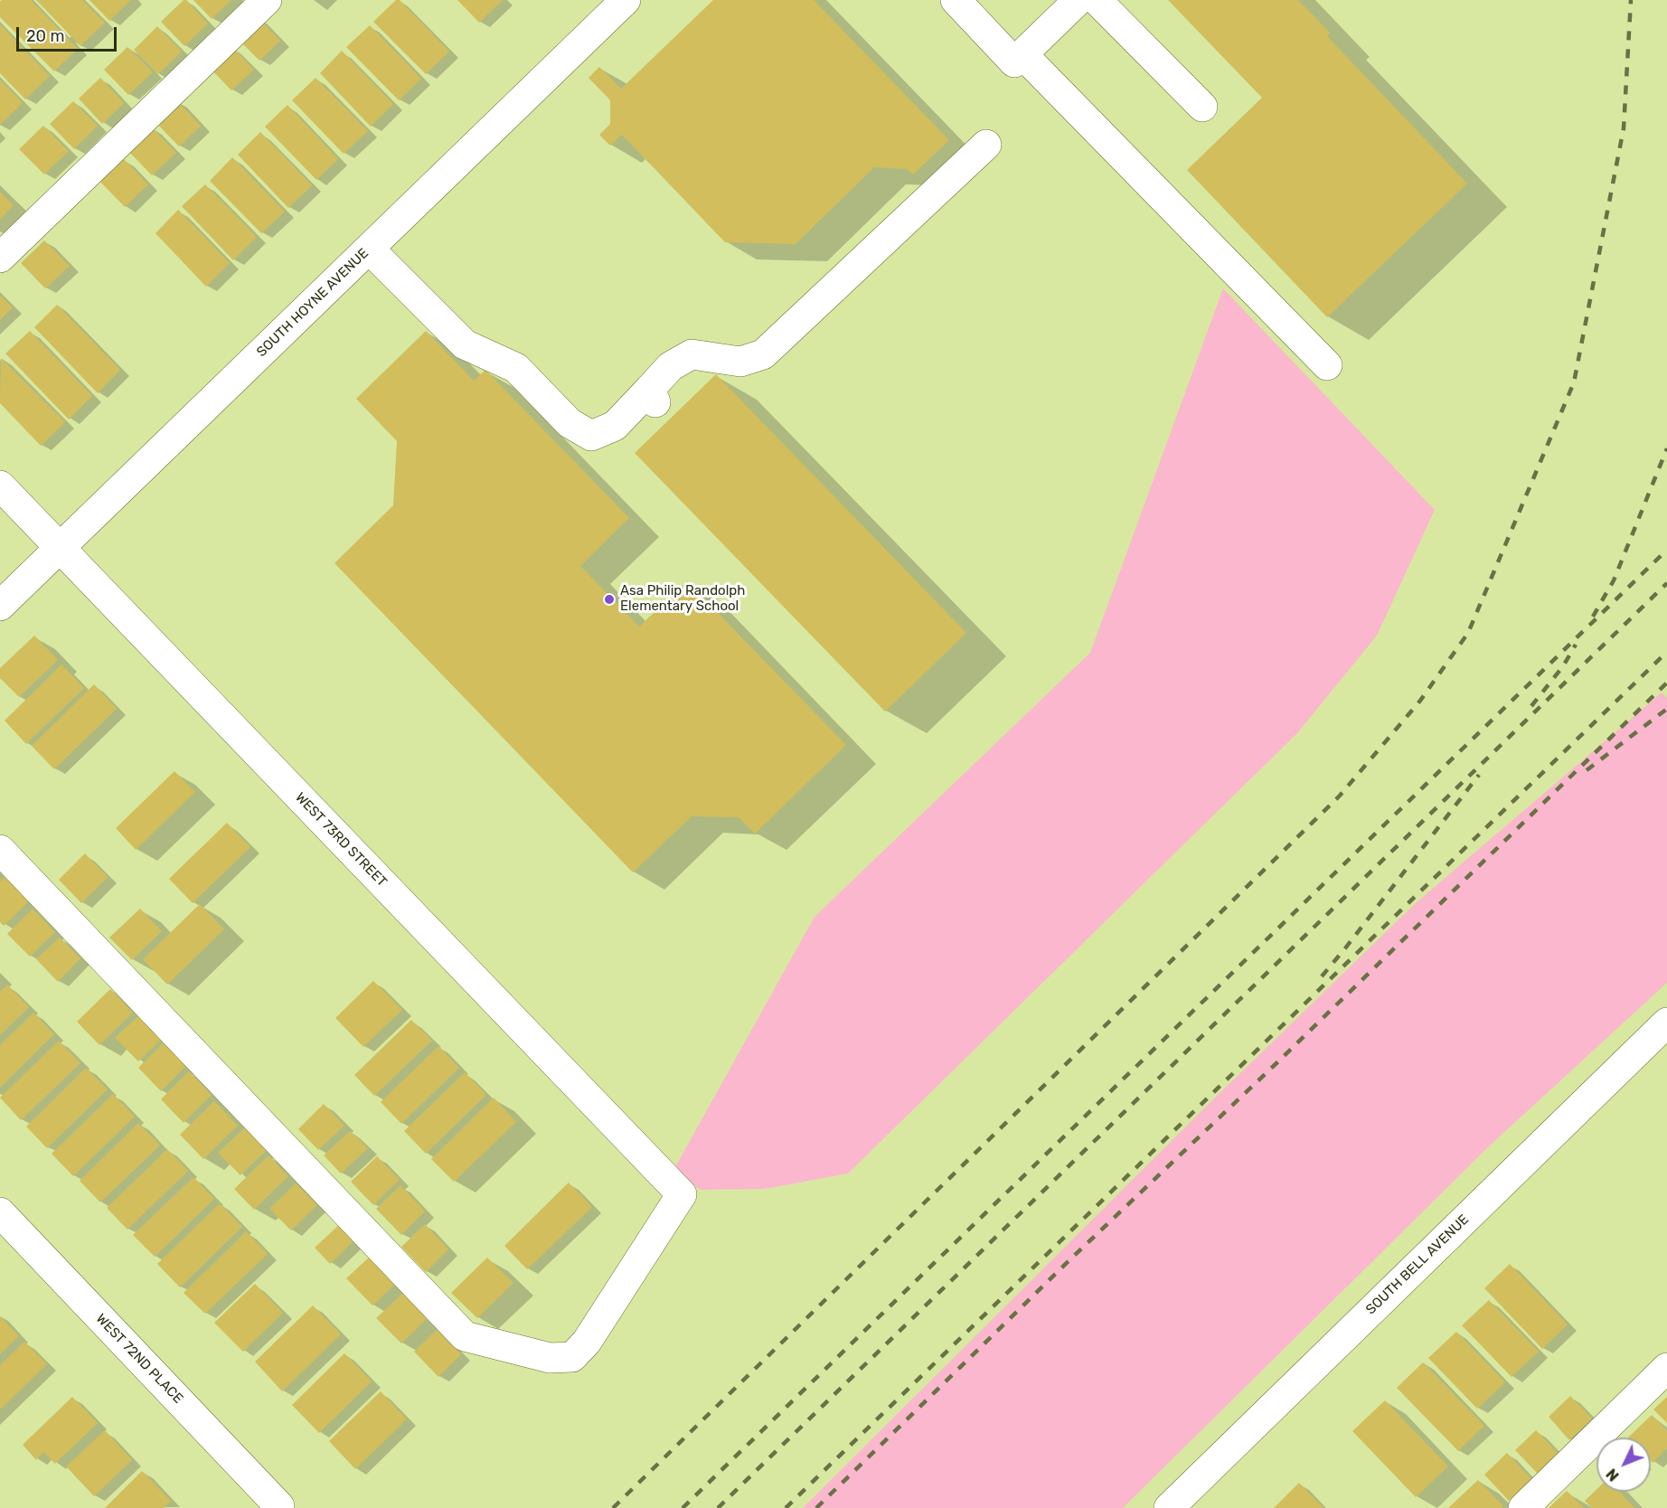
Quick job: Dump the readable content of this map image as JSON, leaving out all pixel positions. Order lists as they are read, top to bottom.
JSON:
{
  "streets": {
    "street": [
      "SOUTH HOYNE AVENUE",
      "WEST 73RD STREET",
      "SOUTH BELL AVENUE",
      "WEST 72ND PLACE"
    ]
  },
  "crossings": [
    ["SOUTH HOYNE AVENUE", "WEST 73RD STREET"]
  ],
  "places": ["Asa Philip Randolph Elementary School"],
  "scale_bar": "20 m",
  "north": "bottom left"
}
